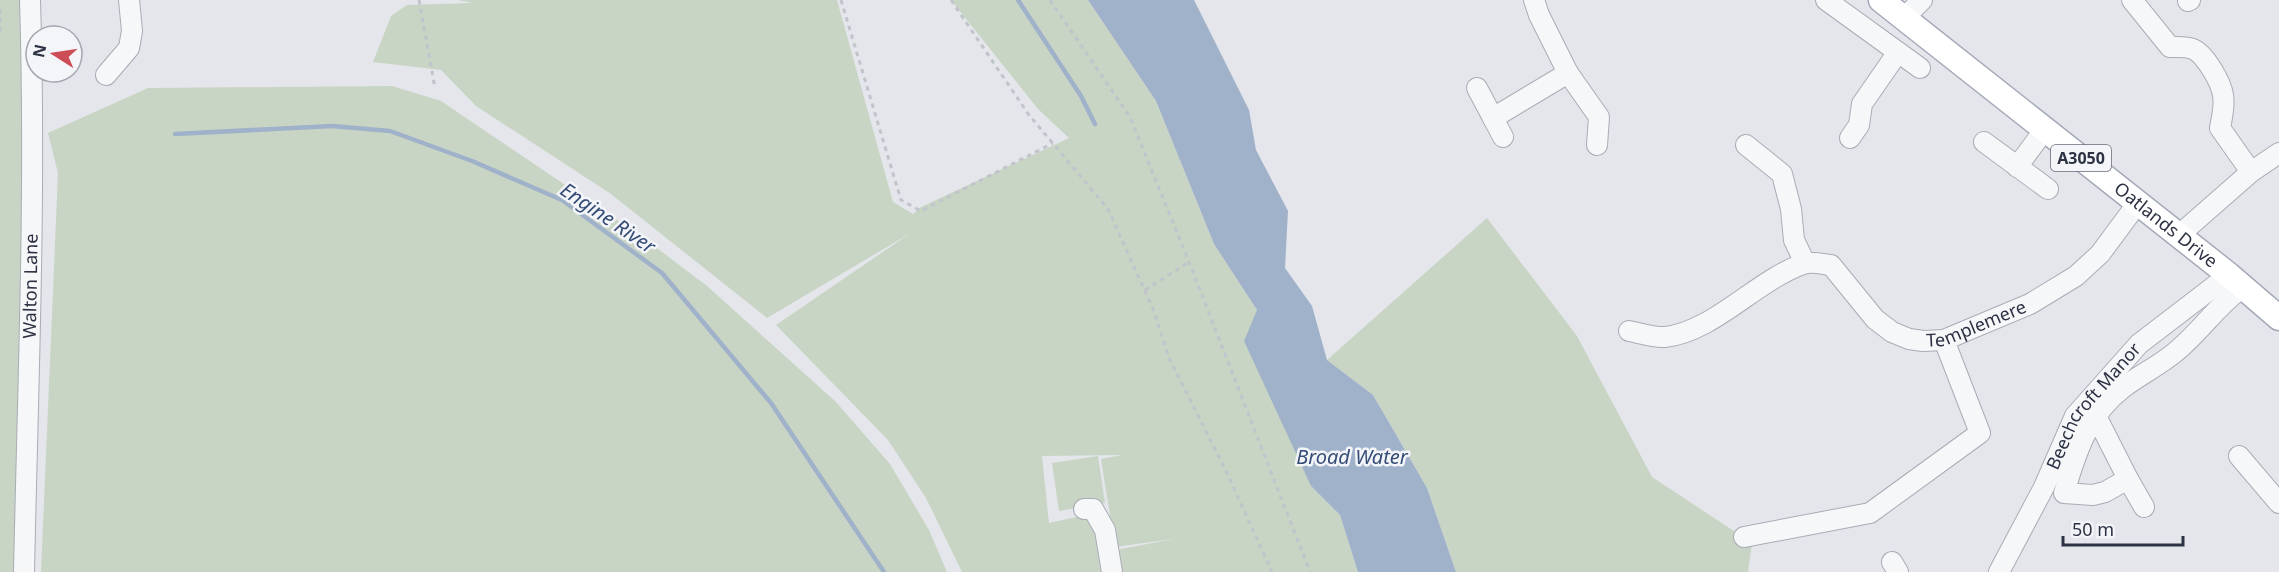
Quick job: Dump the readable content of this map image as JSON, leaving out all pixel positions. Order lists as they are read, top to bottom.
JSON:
{
  "streets": {
    "main road": ["A3050", "Oatlands Drive"],
    "street": ["Walton Lane", "Templemere", "Beechcroft Manor"]
  },
  "crossings": [
    ["Oatlands Drive", "Templemere"],
    ["Oatlands Drive", "Beechcroft Manor"]
  ],
  "water": ["Engine River", "Broad Water"],
  "scale_bar": "50 m",
  "north": "left"
}
